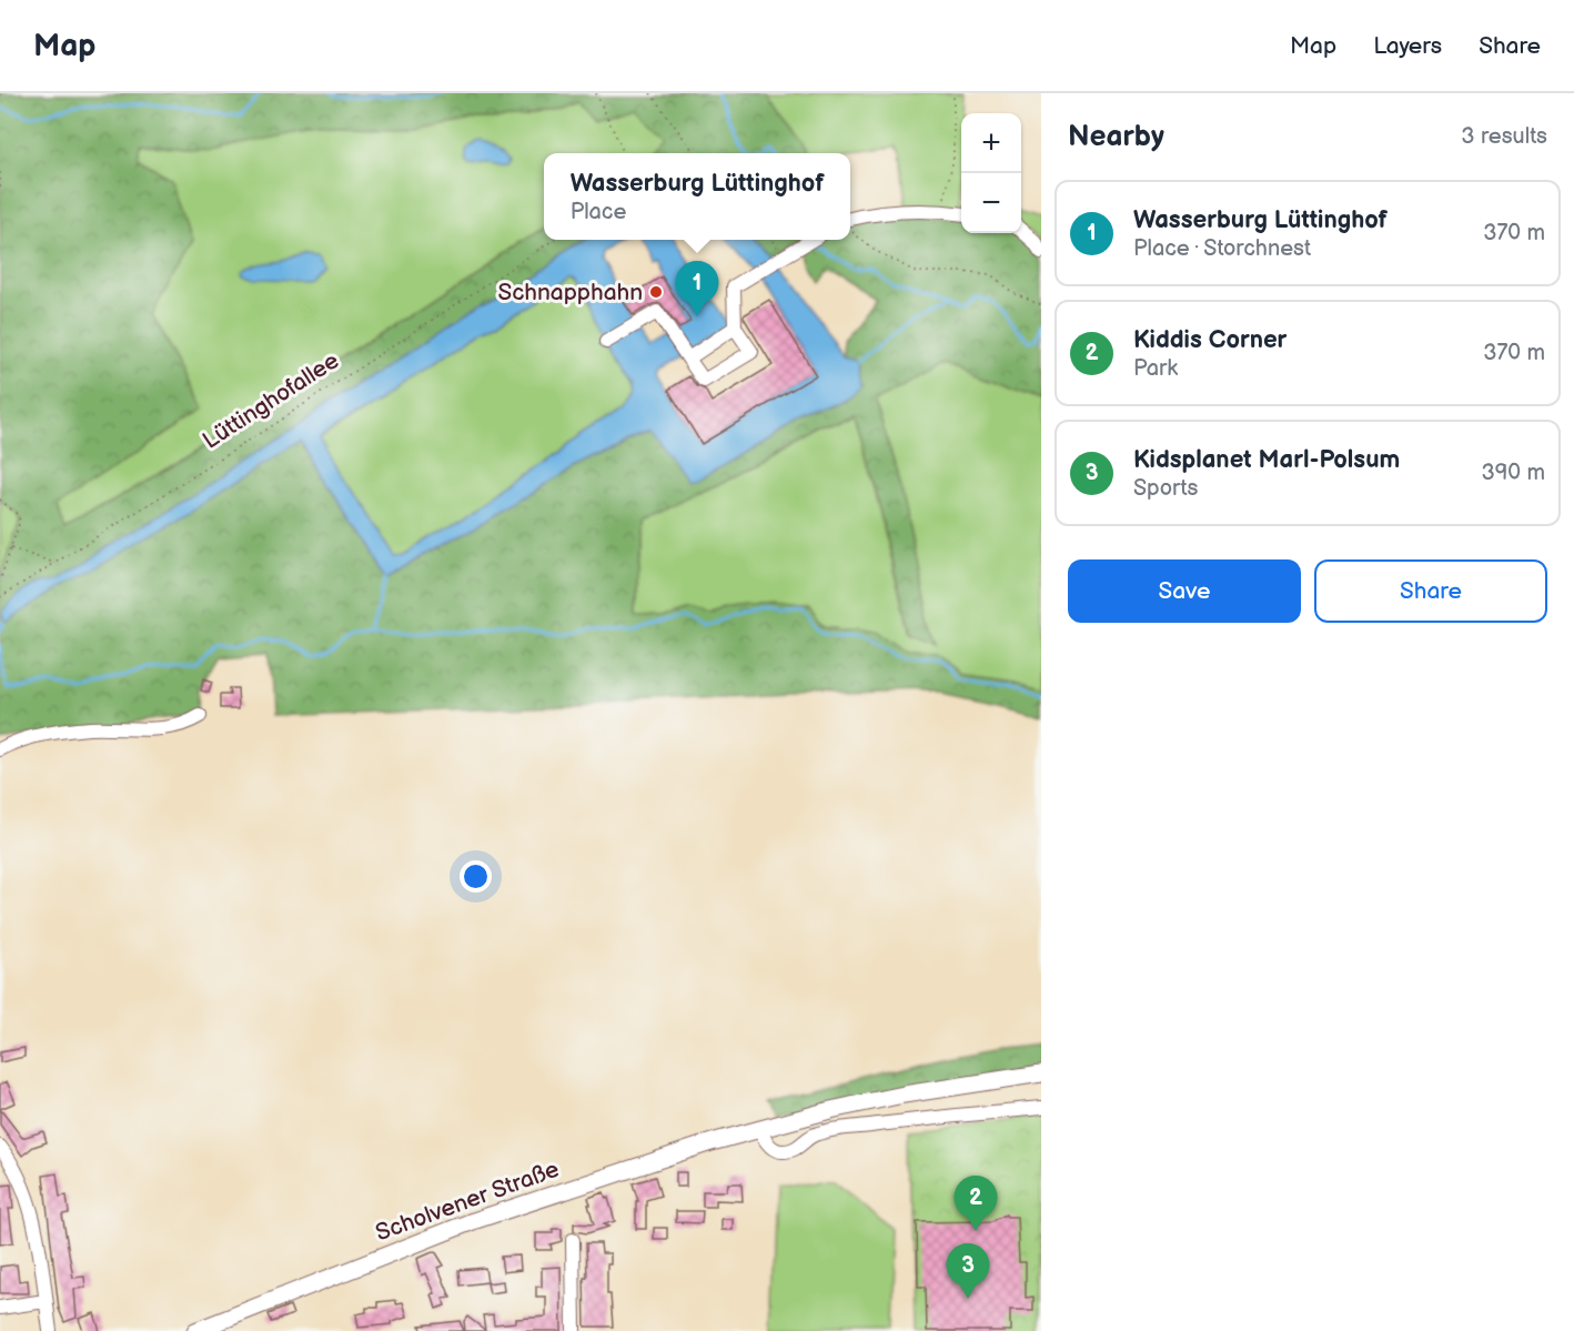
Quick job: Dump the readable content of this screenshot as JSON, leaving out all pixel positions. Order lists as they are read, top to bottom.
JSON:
{
  "streets": {
    "main road": ["Scholvener Straße"],
    "path": ["Lüttinghofallee"]
  },
  "places": ["Schnapphahn"],
  "page": {
    "header": "Map",
    "nav": ["Map", "Layers", "Share"],
    "heading": ["Nearby", "3 results"],
    "map_buttons": ["+", "−"],
    "popup": ["Wasserburg Lüttinghof", "Place"],
    "list": [
      {
        "mark": "1",
        "name": "Wasserburg Lüttinghof",
        "note": "Place · Storchnest",
        "value": "370 m"
      },
      {
        "mark": "2",
        "name": "Kiddis Corner",
        "note": "Park",
        "value": "370 m"
      },
      {
        "mark": "3",
        "name": "Kidsplanet Marl-Polsum",
        "note": "Sports",
        "value": "390 m"
      }
    ],
    "pins": ["1", "2", "3"],
    "buttons": ["Save", "Share"]
  }
}
